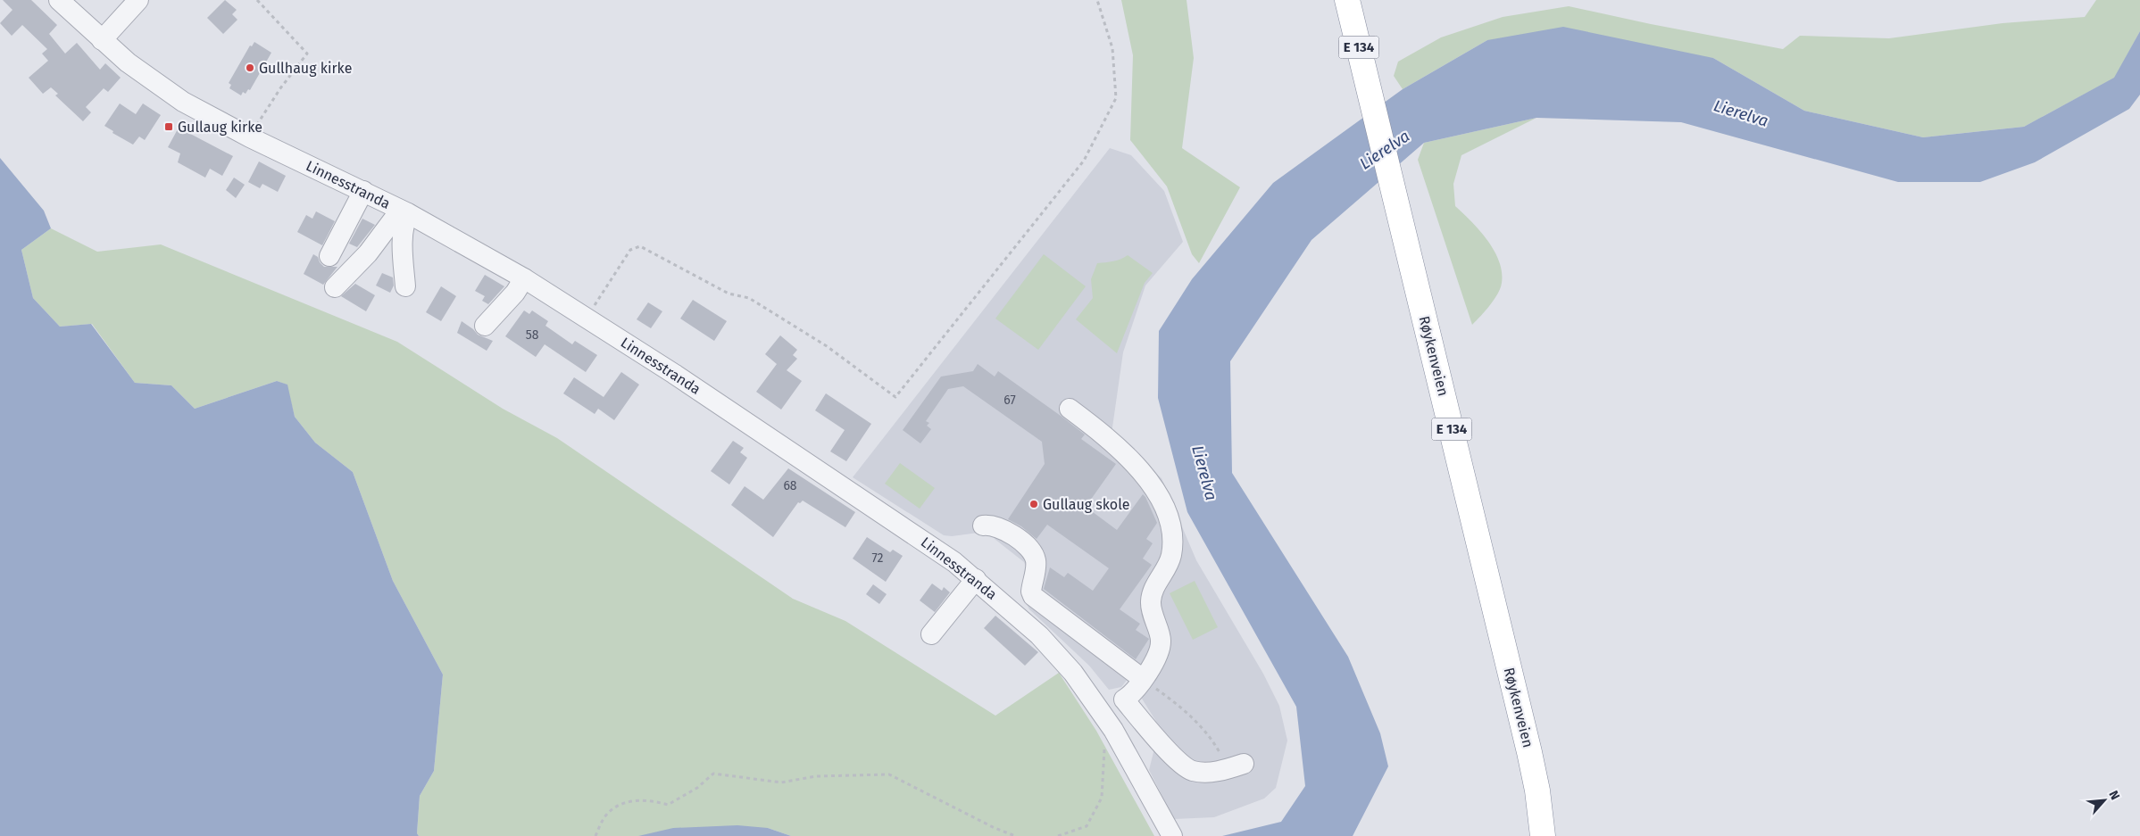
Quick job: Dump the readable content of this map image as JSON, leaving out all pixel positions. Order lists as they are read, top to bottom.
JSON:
{
  "streets": {
    "highway": ["E 134", "Røykenveien"],
    "street": ["Linnesstranda"]
  },
  "water": ["Lierelva"],
  "places": {
    "other": ["Gullhaug kirke", "Gullaug skole"],
    "transit": ["Gullaug kirke"]
  },
  "house_numbers": [
    "58",
    "67",
    "68",
    "72"
  ],
  "north": "top right"
}
